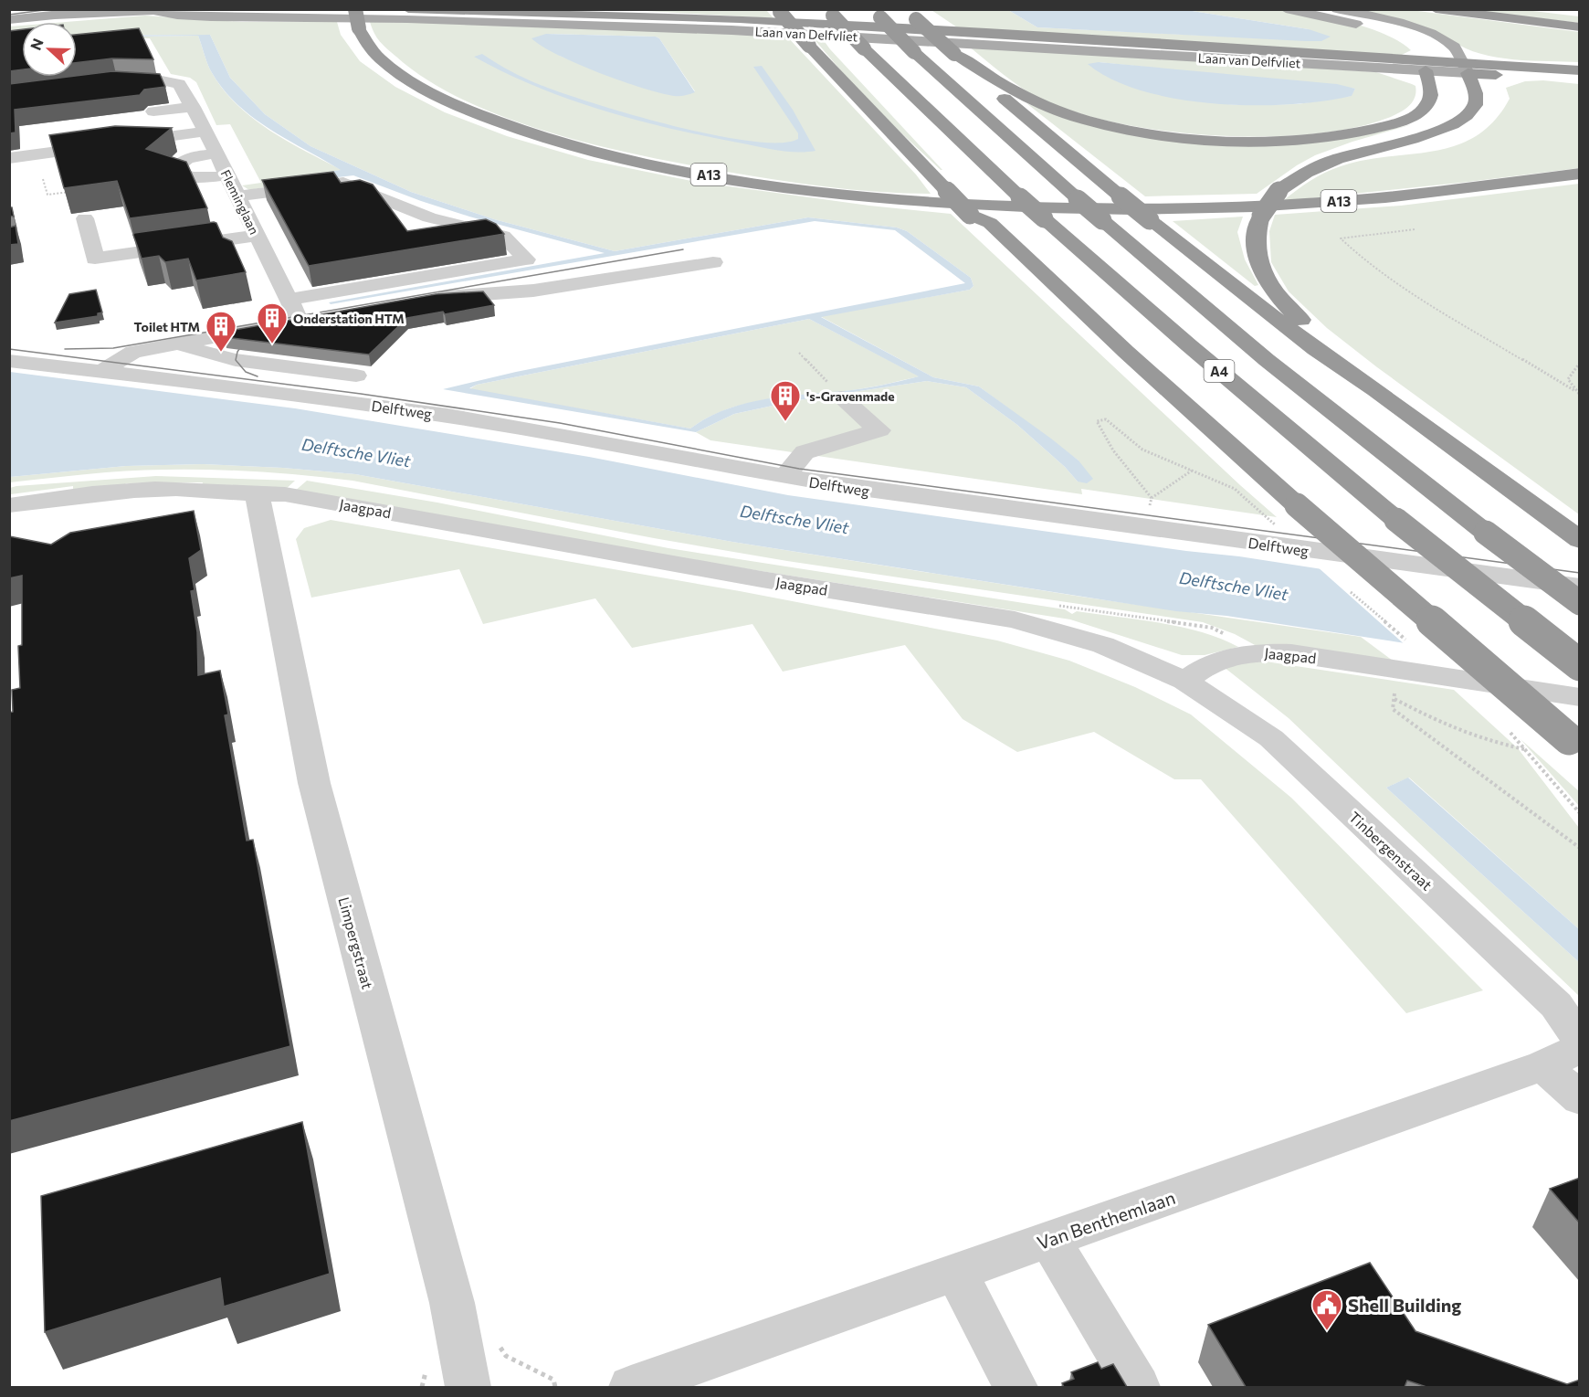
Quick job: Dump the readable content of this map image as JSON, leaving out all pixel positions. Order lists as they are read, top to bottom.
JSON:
{
  "streets": {
    "highway": ["Laan van Delfvliet", "A13", "A4"],
    "street": [
      "Fleminglaan",
      "Delftweg",
      "Jaagpad",
      "Tinbergenstraat",
      "Limpergstraat",
      "Van Benthemlaan"
    ]
  },
  "crossings": [
    ["Jaagpad", "Tinbergenstraat"],
    ["Jaagpad", "Limpergstraat"]
  ],
  "water": ["Delftsche Vliet"],
  "places": {
    "building": ["Onderstation HTM", "Toilet HTM", "'s-Gravenmade"],
    "public building": ["Shell Building"]
  },
  "north": "left"
}
